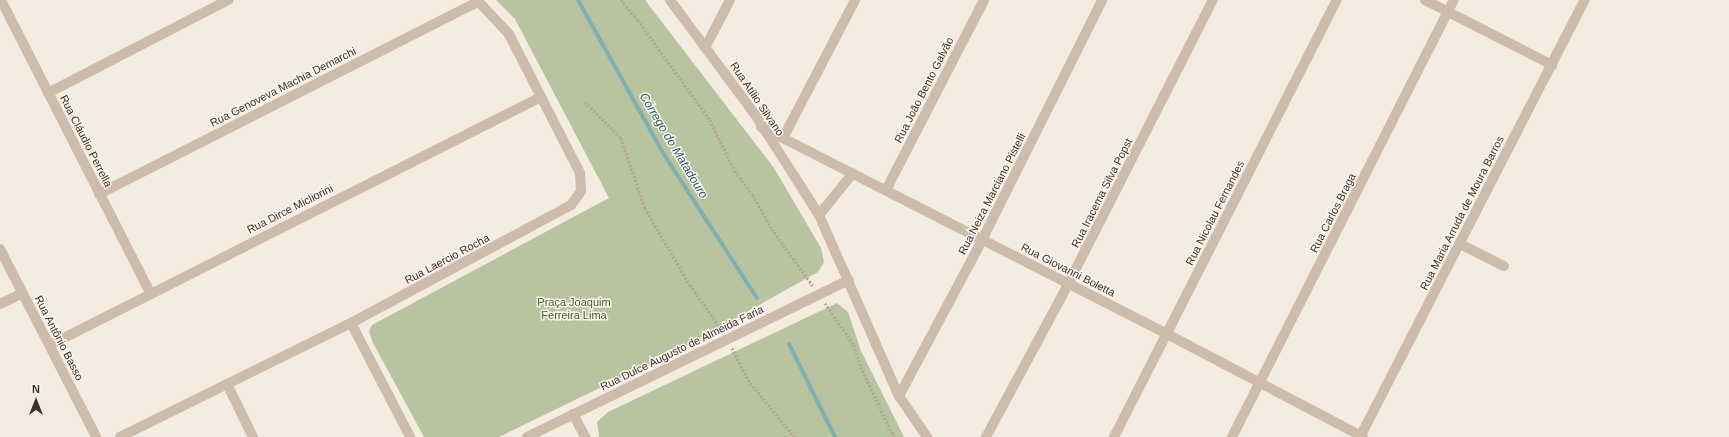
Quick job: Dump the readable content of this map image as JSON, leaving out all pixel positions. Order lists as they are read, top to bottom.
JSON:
{
  "streets": {
    "street": [
      "Rua Genoveva Machia Demarchi",
      "Rua João Bento Galvão",
      "Rua Atílio Silvano",
      "Rua Cláudio Perrella",
      "Rua Iracema Silva Popst",
      "Rua Neiza Marciano Pistelli",
      "Rua Dirce Micliorini",
      "Rua Nicolau Fernandes",
      "Rua Carlos Braga",
      "Rua Maria Arruda de Moura Barros",
      "Rua Laercio Rocha",
      "Rua Giovanni Boletta",
      "Rua Antônio Basso",
      "Rua Dulce Augusto de Almeida Faria"
    ]
  },
  "crossings": [
    ["Rua Genoveva Machia Demarchi", "Rua Cláudio Perrella"],
    ["Rua Genoveva Machia Demarchi", "Rua Laercio Rocha"],
    ["Rua João Bento Galvão", "Rua Giovanni Boletta"],
    ["Rua Atílio Silvano", "Rua Neiza Marciano Pistelli"],
    ["Rua Atílio Silvano", "Rua Giovanni Boletta"],
    ["Rua Atílio Silvano", "Rua Dulce Augusto de Almeida Faria"],
    ["Rua Cláudio Perrella", "Rua Dirce Micliorini"],
    ["Rua Iracema Silva Popst", "Rua Giovanni Boletta"],
    ["Rua Neiza Marciano Pistelli", "Rua Giovanni Boletta"],
    ["Rua Dirce Micliorini", "Rua Laercio Rocha"],
    ["Rua Dirce Micliorini", "Rua Antônio Basso"],
    ["Rua Nicolau Fernandes", "Rua Giovanni Boletta"],
    ["Rua Carlos Braga", "Rua Giovanni Boletta"],
    ["Rua Maria Arruda de Moura Barros", "Rua Giovanni Boletta"]
  ],
  "water": ["Córrego do Matadouro"],
  "parks": ["Praça Joaquim Ferreira Lima"],
  "north": "top"
}
